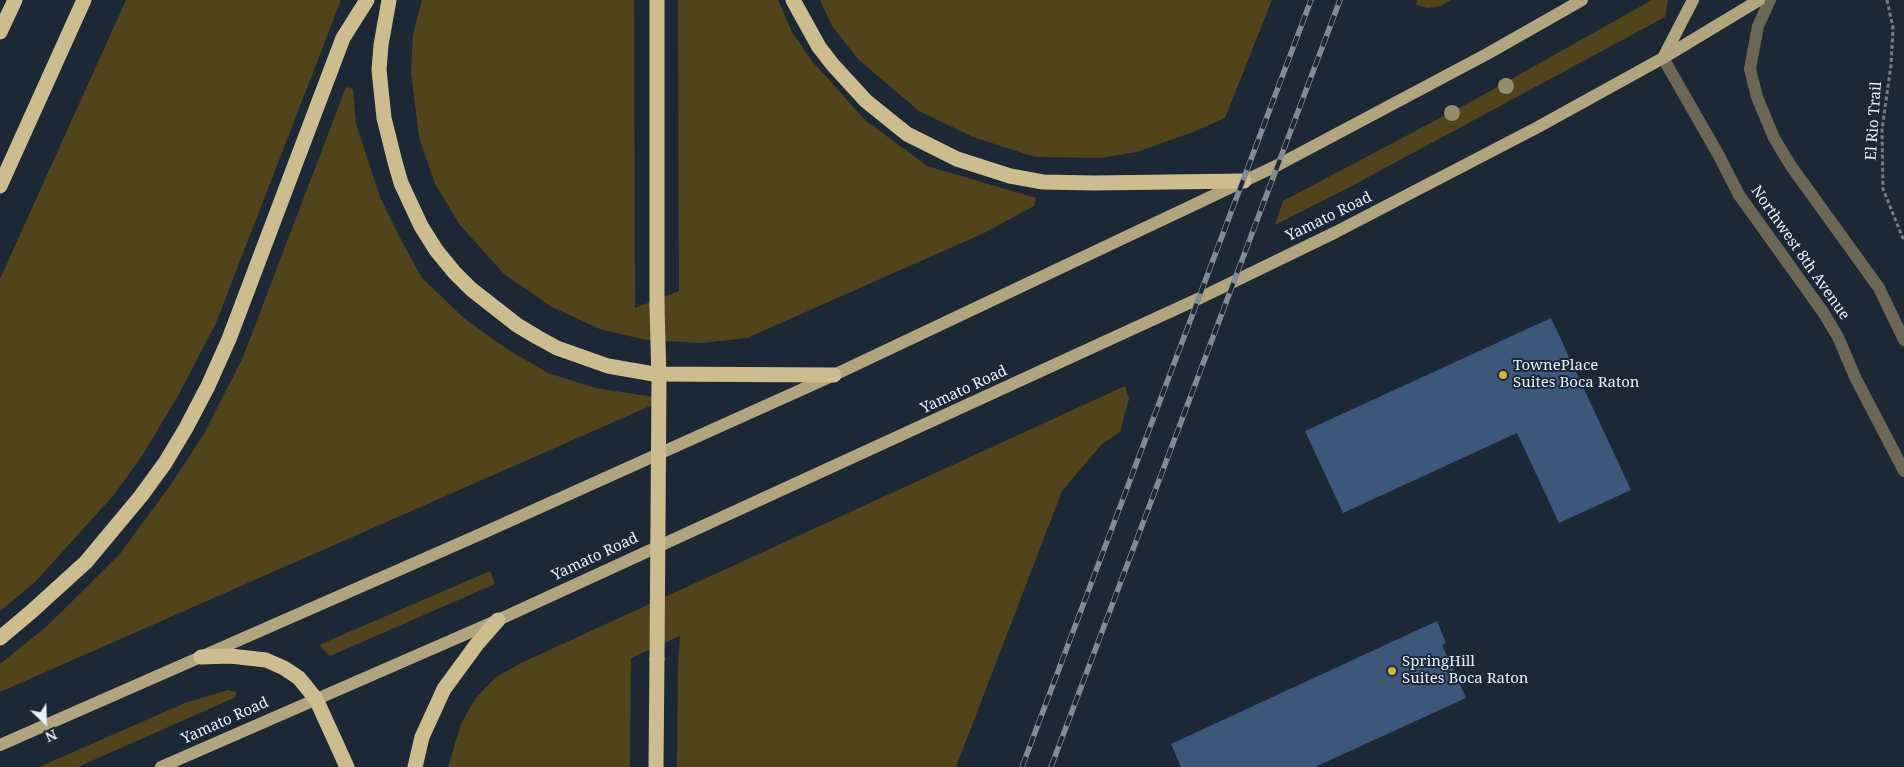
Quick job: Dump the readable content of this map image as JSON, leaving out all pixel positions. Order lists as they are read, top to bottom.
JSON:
{
  "streets": {
    "main road": ["Yamato Road"],
    "street": ["Northwest 8th Avenue"],
    "path": ["El Rio Trail"]
  },
  "crossings": [
    ["Yamato Road", "Northwest 8th Avenue"]
  ],
  "places": ["TownePlace Suites Boca Raton", "SpringHill Suites Boca Raton"],
  "north": "bottom right"
}
